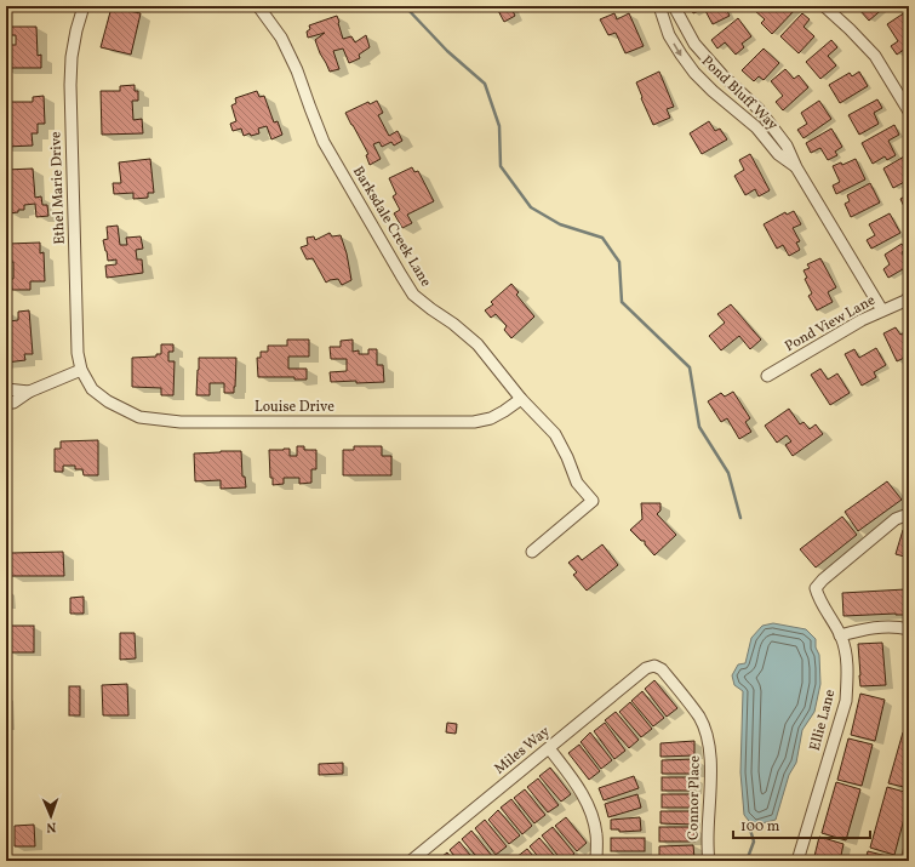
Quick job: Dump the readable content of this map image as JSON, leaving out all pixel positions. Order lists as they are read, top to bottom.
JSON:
{
  "streets": {
    "street": [
      "Pond Bluff Way",
      "Ethel Marie Drive",
      "Barksdale Creek Lane",
      "Pond View Lane",
      "Louise Drive",
      "Ellie Lane",
      "Miles Way",
      "Connor Place"
    ]
  },
  "crossings": [
    ["Pond Bluff Way", "Pond View Lane"],
    ["Ethel Marie Drive", "Louise Drive"],
    ["Barksdale Creek Lane", "Louise Drive"],
    ["Miles Way", "Connor Place"]
  ],
  "scale_bar": "100 m",
  "north": "bottom"
}
